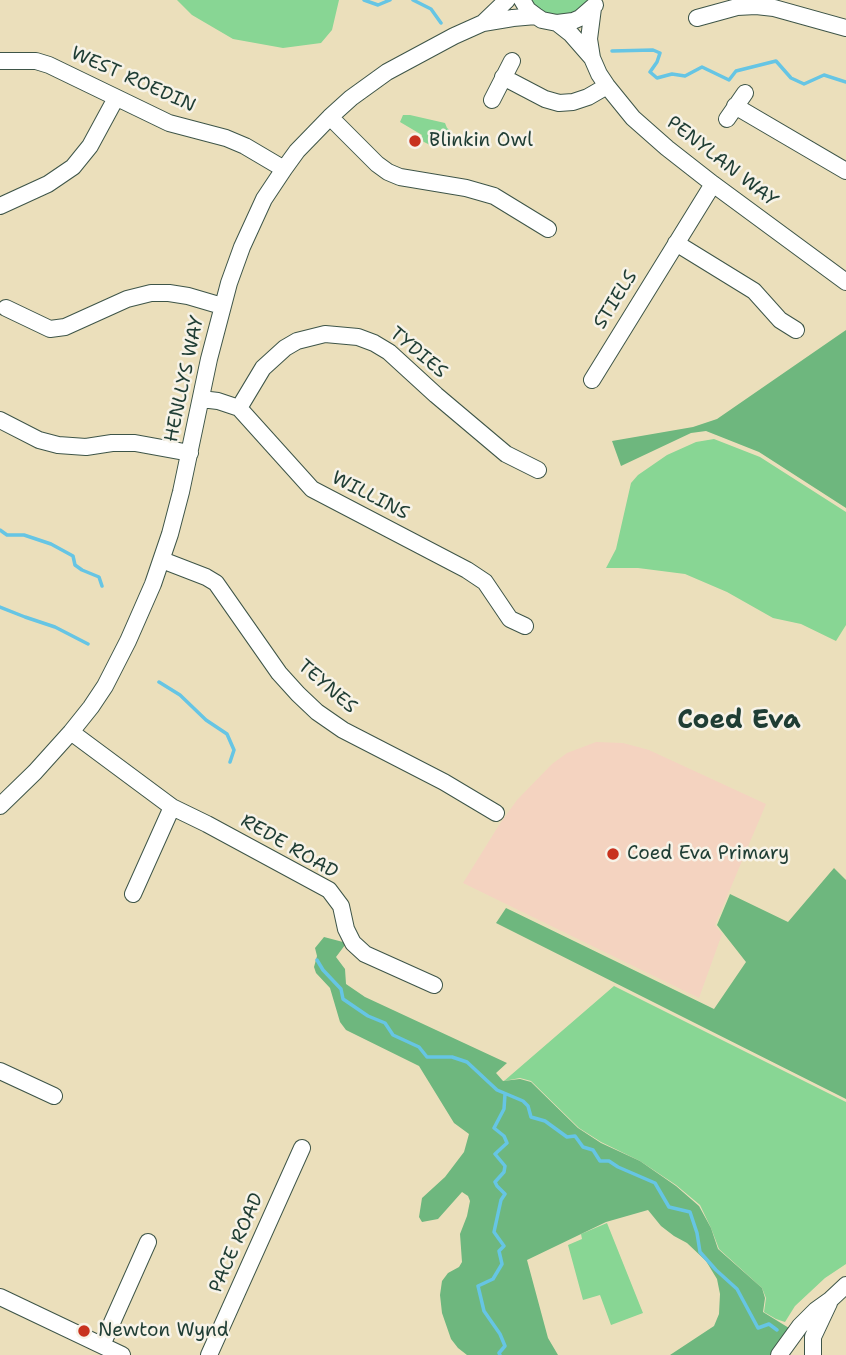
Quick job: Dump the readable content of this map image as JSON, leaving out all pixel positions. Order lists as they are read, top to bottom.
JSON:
{
  "streets": {
    "street": [
      "WEST ROEDIN",
      "PENYLAN WAY",
      "STIELS",
      "TYDIES",
      "HENLLYS WAY",
      "WILLINS",
      "TEYNES",
      "REDE ROAD",
      "PACE ROAD"
    ]
  },
  "crossings": [
    ["WEST ROEDIN", "HENLLYS WAY"],
    ["PENYLAN WAY", "STIELS"],
    ["TYDIES", "WILLINS"],
    ["HENLLYS WAY", "TEYNES"],
    ["HENLLYS WAY", "REDE ROAD"]
  ],
  "districts": ["Coed Eva"],
  "places": ["Blinkin Owl", "Coed Eva Primary", "Newton Wynd"]
}
